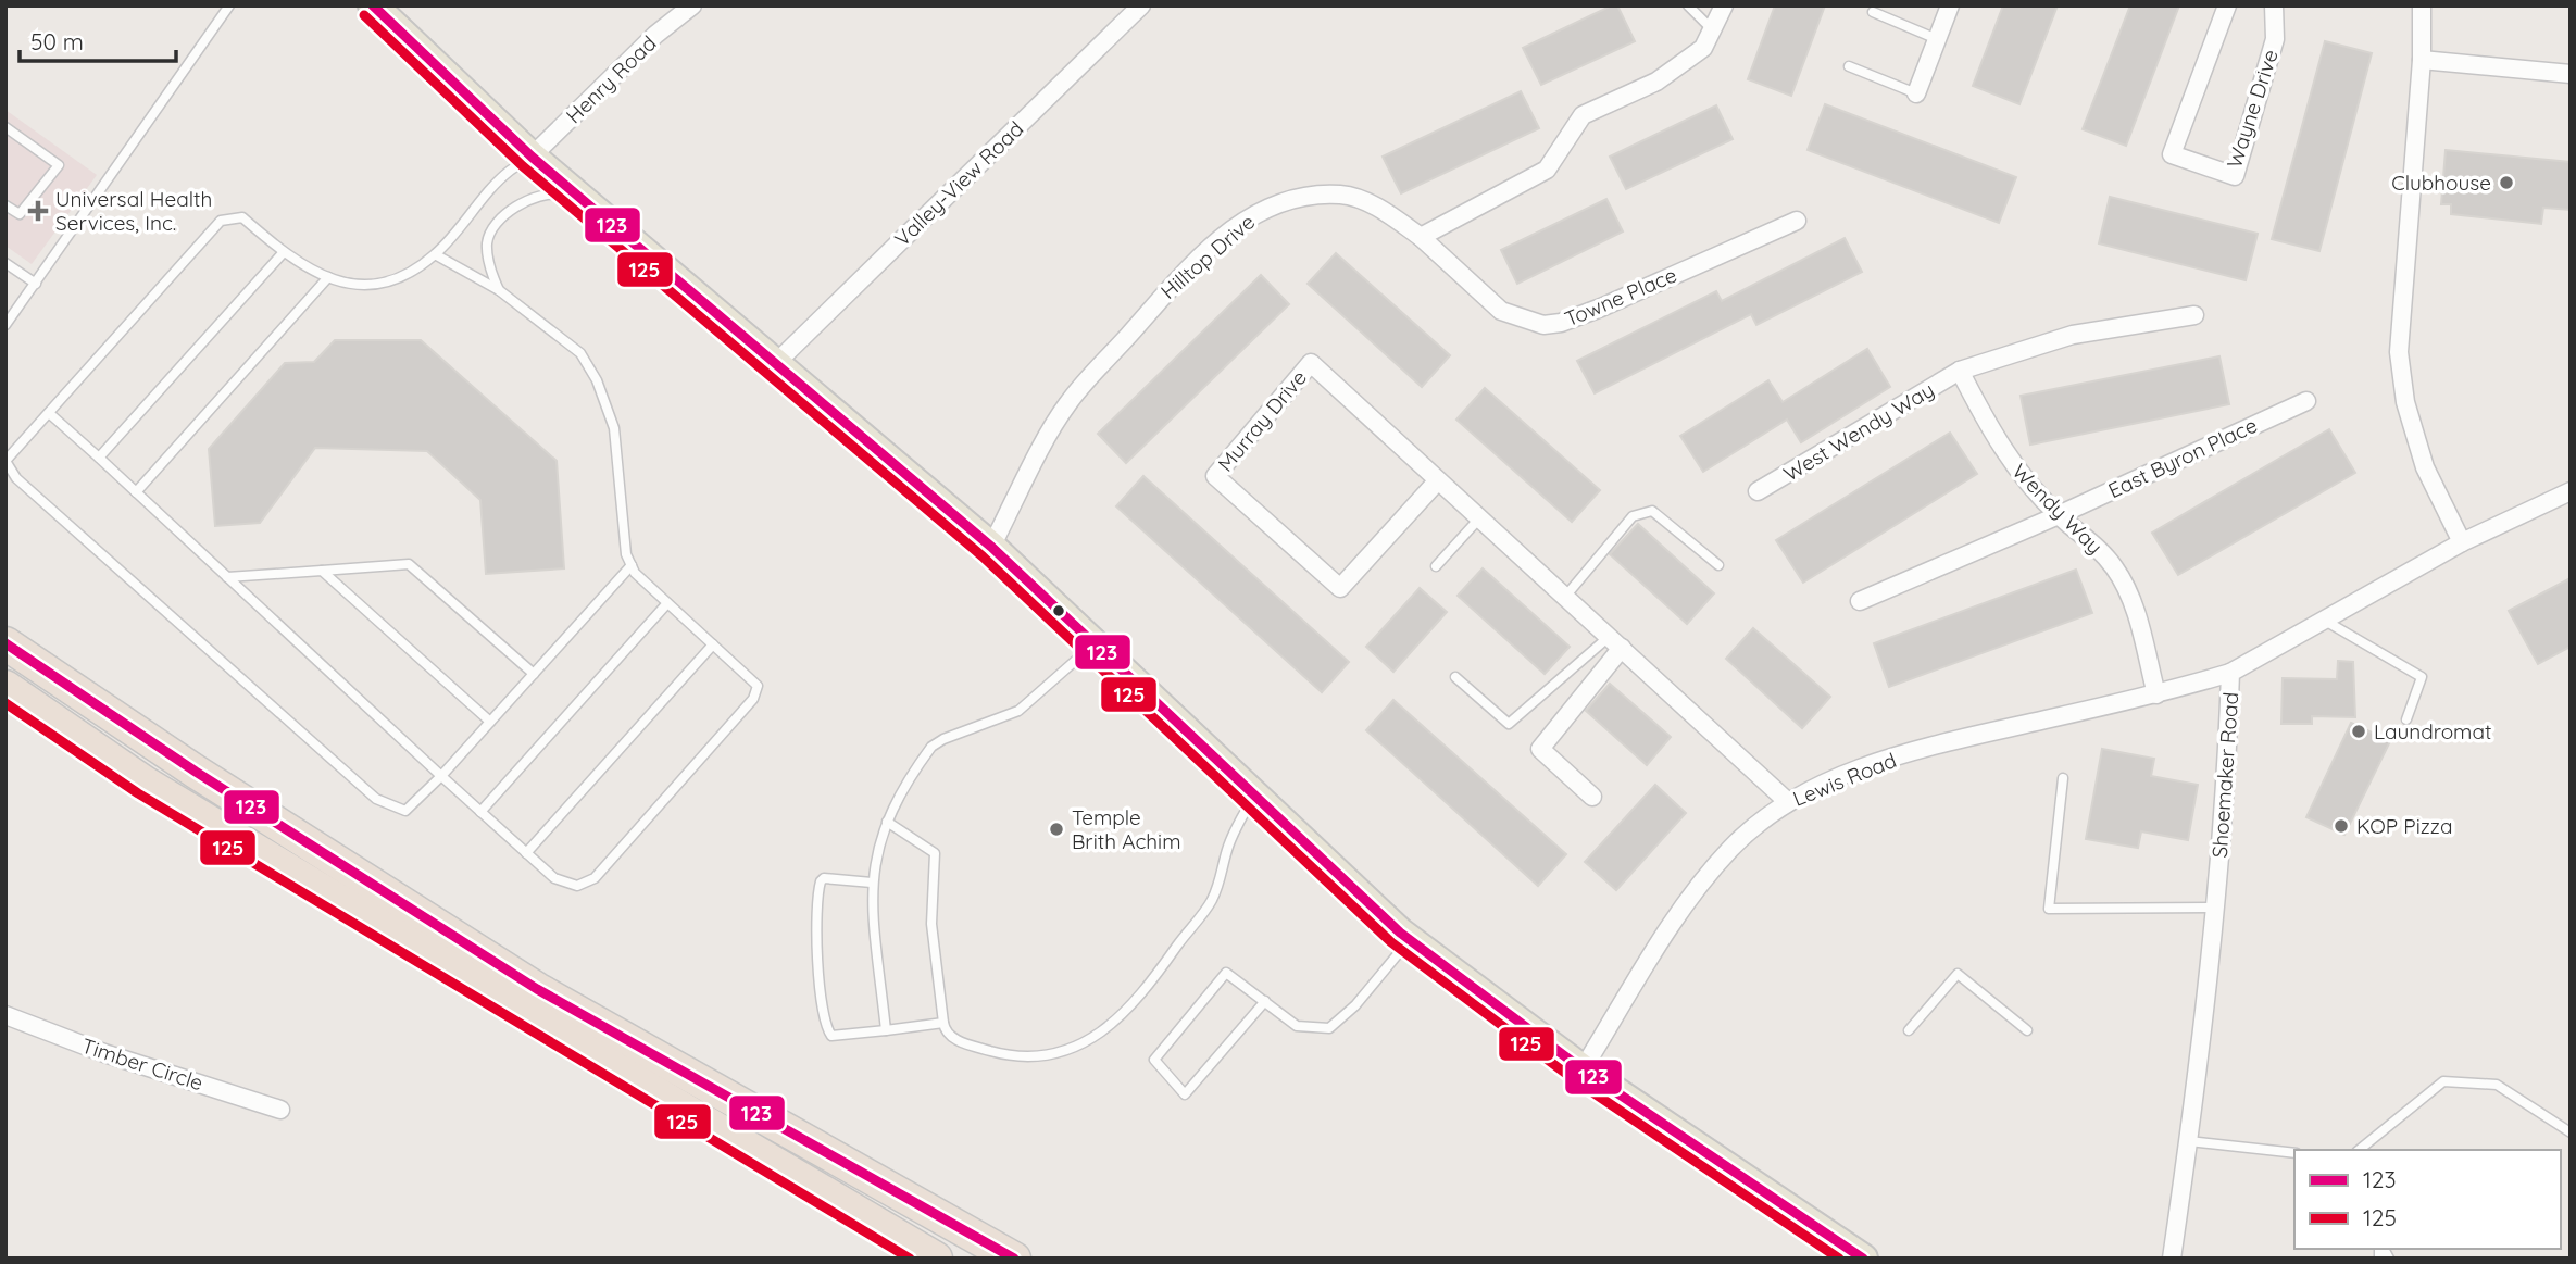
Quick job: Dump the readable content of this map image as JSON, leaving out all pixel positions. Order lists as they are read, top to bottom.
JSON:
{
  "streets": {
    "street": [
      "Henry Road",
      "Wayne Drive",
      "Valley-View Road",
      "Hilltop Drive",
      "Towne Place",
      "Murray Drive",
      "West Wendy Way",
      "East Byron Place",
      "Wendy Way",
      "Shoemaker Road",
      "Lewis Road",
      "Timber Circle"
    ]
  },
  "crossings": [
    ["Hilltop Drive", "Towne Place"],
    ["Murray Drive", "Lewis Road"],
    ["West Wendy Way", "Wendy Way"],
    ["East Byron Place", "Wendy Way"],
    ["Wendy Way", "Lewis Road"],
    ["Shoemaker Road", "Lewis Road"]
  ],
  "places": {
    "other": [
      "Clubhouse",
      "Laundromat",
      "KOP Pizza",
      "Temple Brith Achim"
    ],
    "health": ["Universal Health Services, Inc."]
  },
  "lines": ["transit line 123", "transit line 125"],
  "legend": ["123", "125"],
  "scale_bar": "50 m"
}
